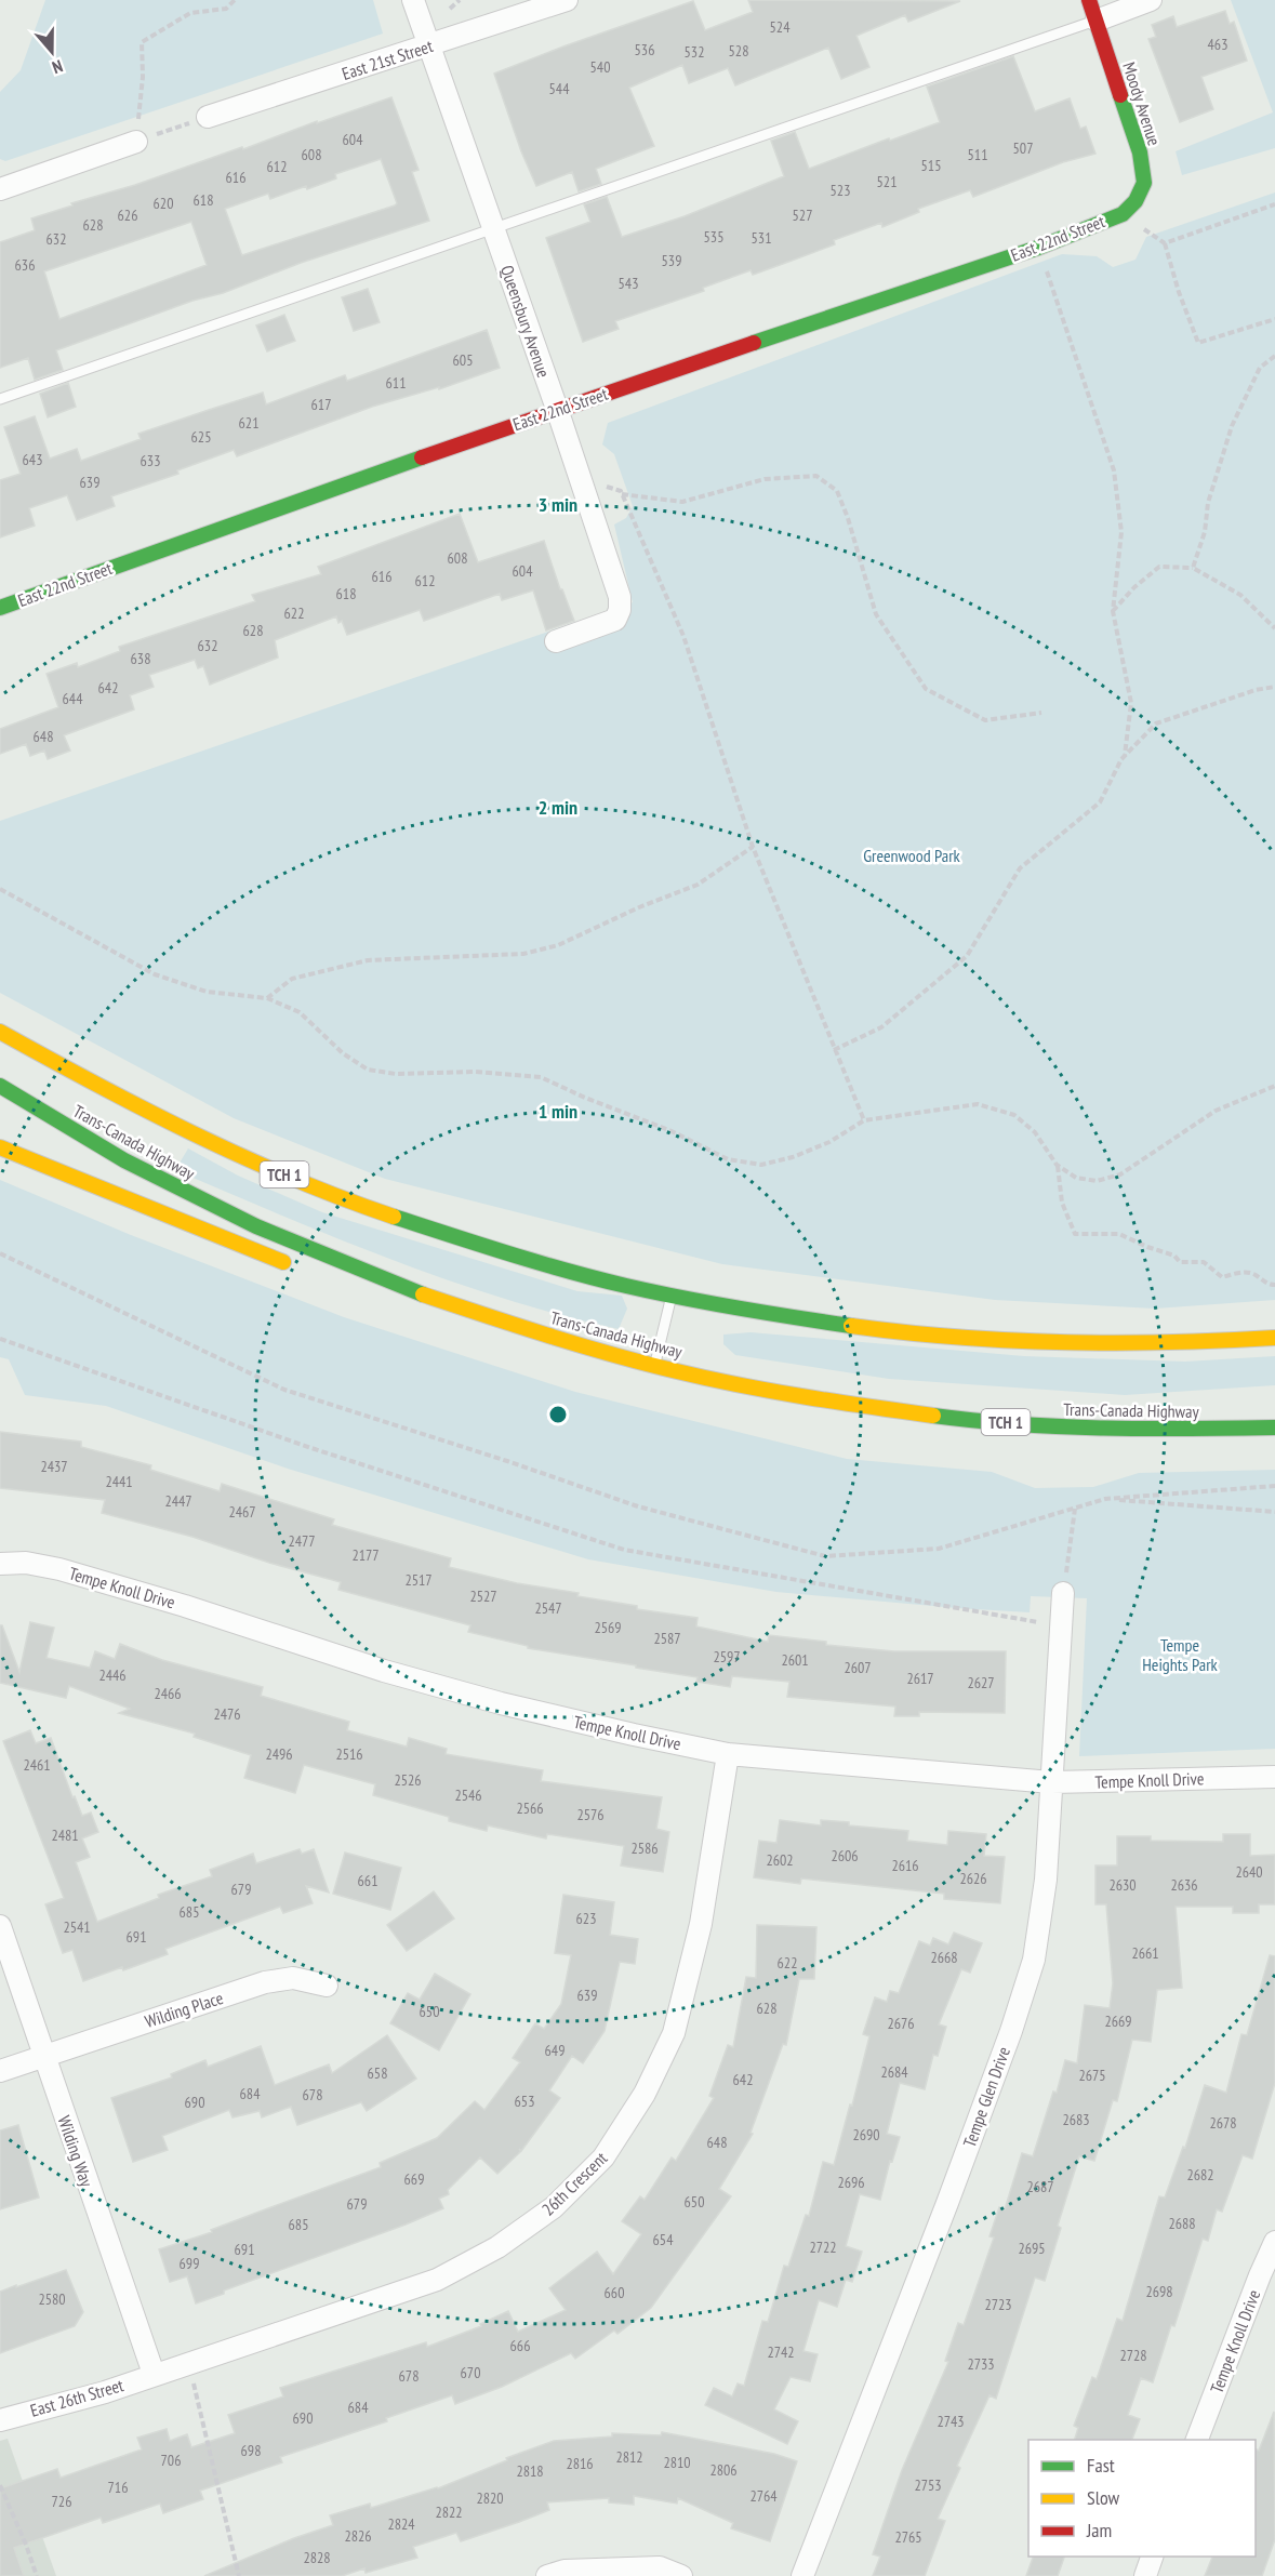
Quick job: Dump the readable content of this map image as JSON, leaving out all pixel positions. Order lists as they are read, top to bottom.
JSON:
{
  "streets": {
    "main road": [
      "Moody Avenue",
      "East 22nd Street",
      "Trans-Canada Highway",
      "TCH 1"
    ],
    "street": [
      "East 21st Street",
      "Queensbury Avenue",
      "Tempe Knoll Drive",
      "Wilding Place",
      "Tempe Glen Drive",
      "Wilding Way",
      "26th Crescent",
      "East 26th Street"
    ]
  },
  "crossings": [
    ["East 21st Street", "Queensbury Avenue"],
    ["Moody Avenue", "East 22nd Street"],
    ["East 22nd Street", "Queensbury Avenue"],
    ["Tempe Knoll Drive", "Tempe Glen Drive"],
    ["Tempe Knoll Drive", "26th Crescent"],
    ["Wilding Place", "Wilding Way"],
    ["Wilding Way", "26th Crescent"],
    ["Wilding Way", "East 26th Street"],
    ["26th Crescent", "East 26th Street"]
  ],
  "parks": ["Greenwood Park", "Tempe Heights Park"],
  "house_numbers": [
    "524",
    "463",
    "536",
    "528",
    "532",
    "540",
    "544",
    "604",
    "507",
    "608",
    "511",
    "515",
    "612",
    "616",
    "521",
    "523",
    "618",
    "620",
    "626",
    "527",
    "628",
    "535",
    "531",
    "632",
    "539",
    "636",
    "543",
    "605",
    "611",
    "617",
    "621",
    "625",
    "643",
    "633",
    "639",
    "608",
    "604",
    "616",
    "612",
    "618",
    "622",
    "628",
    "632",
    "638",
    "642",
    "644",
    "648",
    "2437",
    "2441",
    "2447",
    "2467",
    "2477",
    "2177",
    "2517",
    "2527",
    "2547",
    "2569",
    "2587",
    "2597",
    "2601",
    "2607",
    "2446",
    "2617",
    "2627",
    "2466",
    "2476",
    "2496",
    "2516",
    "2461",
    "2526",
    "2546",
    "2566",
    "2576",
    "2481",
    "2586",
    "2606",
    "2602",
    "2616",
    "2640",
    "2626",
    "661",
    "2630",
    "2636",
    "679",
    "685",
    "623",
    "2541",
    "691",
    "2661",
    "2668",
    "622",
    "639",
    "628",
    "650",
    "2669",
    "2676",
    "649",
    "2684",
    "658",
    "2675",
    "642",
    "684",
    "678",
    "653",
    "690",
    "2683",
    "2678",
    "2690",
    "648",
    "2682",
    "669",
    "2696",
    "2687",
    "650",
    "679",
    "2688",
    "685",
    "654",
    "2722",
    "2695",
    "691",
    "699",
    "2698",
    "660",
    "2580",
    "2723",
    "666",
    "2742",
    "2728",
    "2733",
    "670",
    "678",
    "684",
    "690",
    "2743",
    "698",
    "2812",
    "706",
    "2810",
    "2816",
    "2806",
    "2818",
    "2753",
    "716",
    "2764",
    "2820",
    "726",
    "2822",
    "2824",
    "2826",
    "2765",
    "2828"
  ],
  "legend": ["Fast", "Slow", "Jam"],
  "north": "bottom",
  "rings": ["3 min", "2 min", "1 min"]
}
